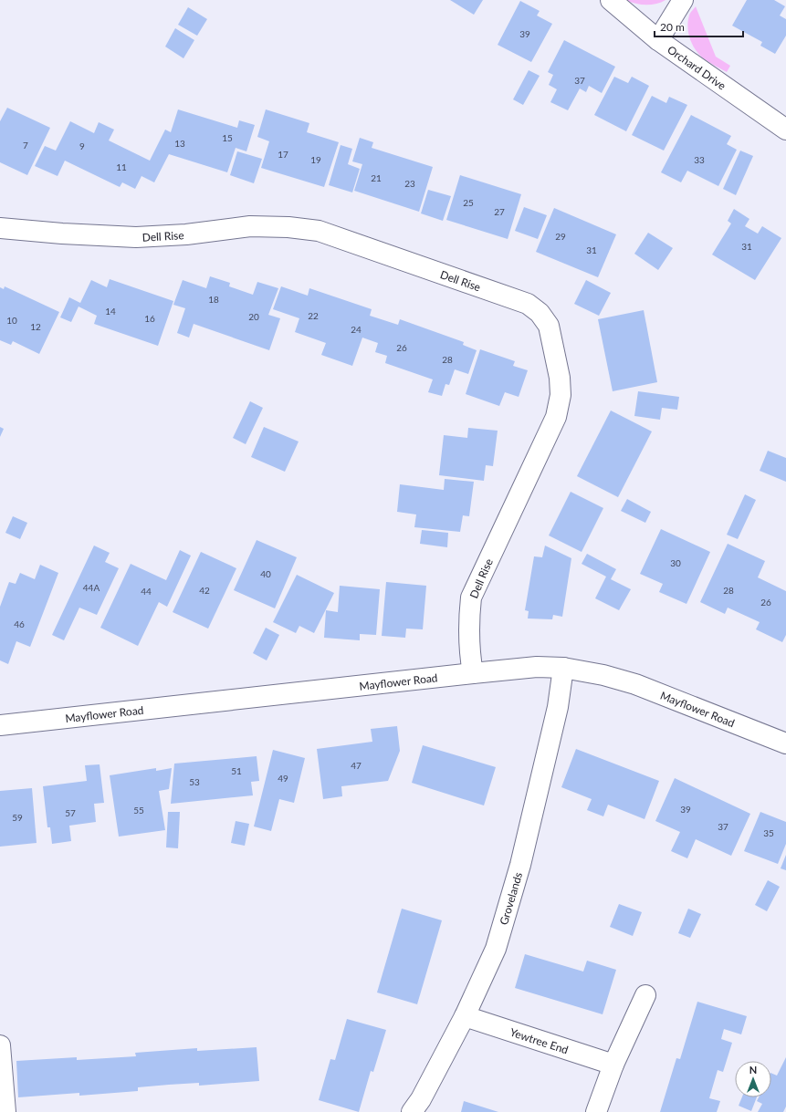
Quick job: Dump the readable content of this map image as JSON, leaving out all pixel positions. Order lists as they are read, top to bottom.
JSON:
{
  "streets": {
    "street": [
      "Orchard Drive",
      "Dell Rise",
      "Mayflower Road",
      "Grovelands",
      "Yewtree End"
    ]
  },
  "crossings": [
    ["Dell Rise", "Mayflower Road"],
    ["Mayflower Road", "Grovelands"],
    ["Grovelands", "Yewtree End"]
  ],
  "house_numbers": [
    "39",
    "37",
    "15",
    "13",
    "7",
    "9",
    "17",
    "19",
    "33",
    "11",
    "21",
    "23",
    "25",
    "27",
    "29",
    "31",
    "31",
    "18",
    "14",
    "22",
    "20",
    "16",
    "10",
    "12",
    "24",
    "26",
    "28",
    "30",
    "40",
    "44A",
    "42",
    "28",
    "44",
    "26",
    "46",
    "47",
    "51",
    "49",
    "53",
    "39",
    "55",
    "57",
    "59",
    "37",
    "35"
  ],
  "scale_bar": "20 m",
  "north": "top"
}
